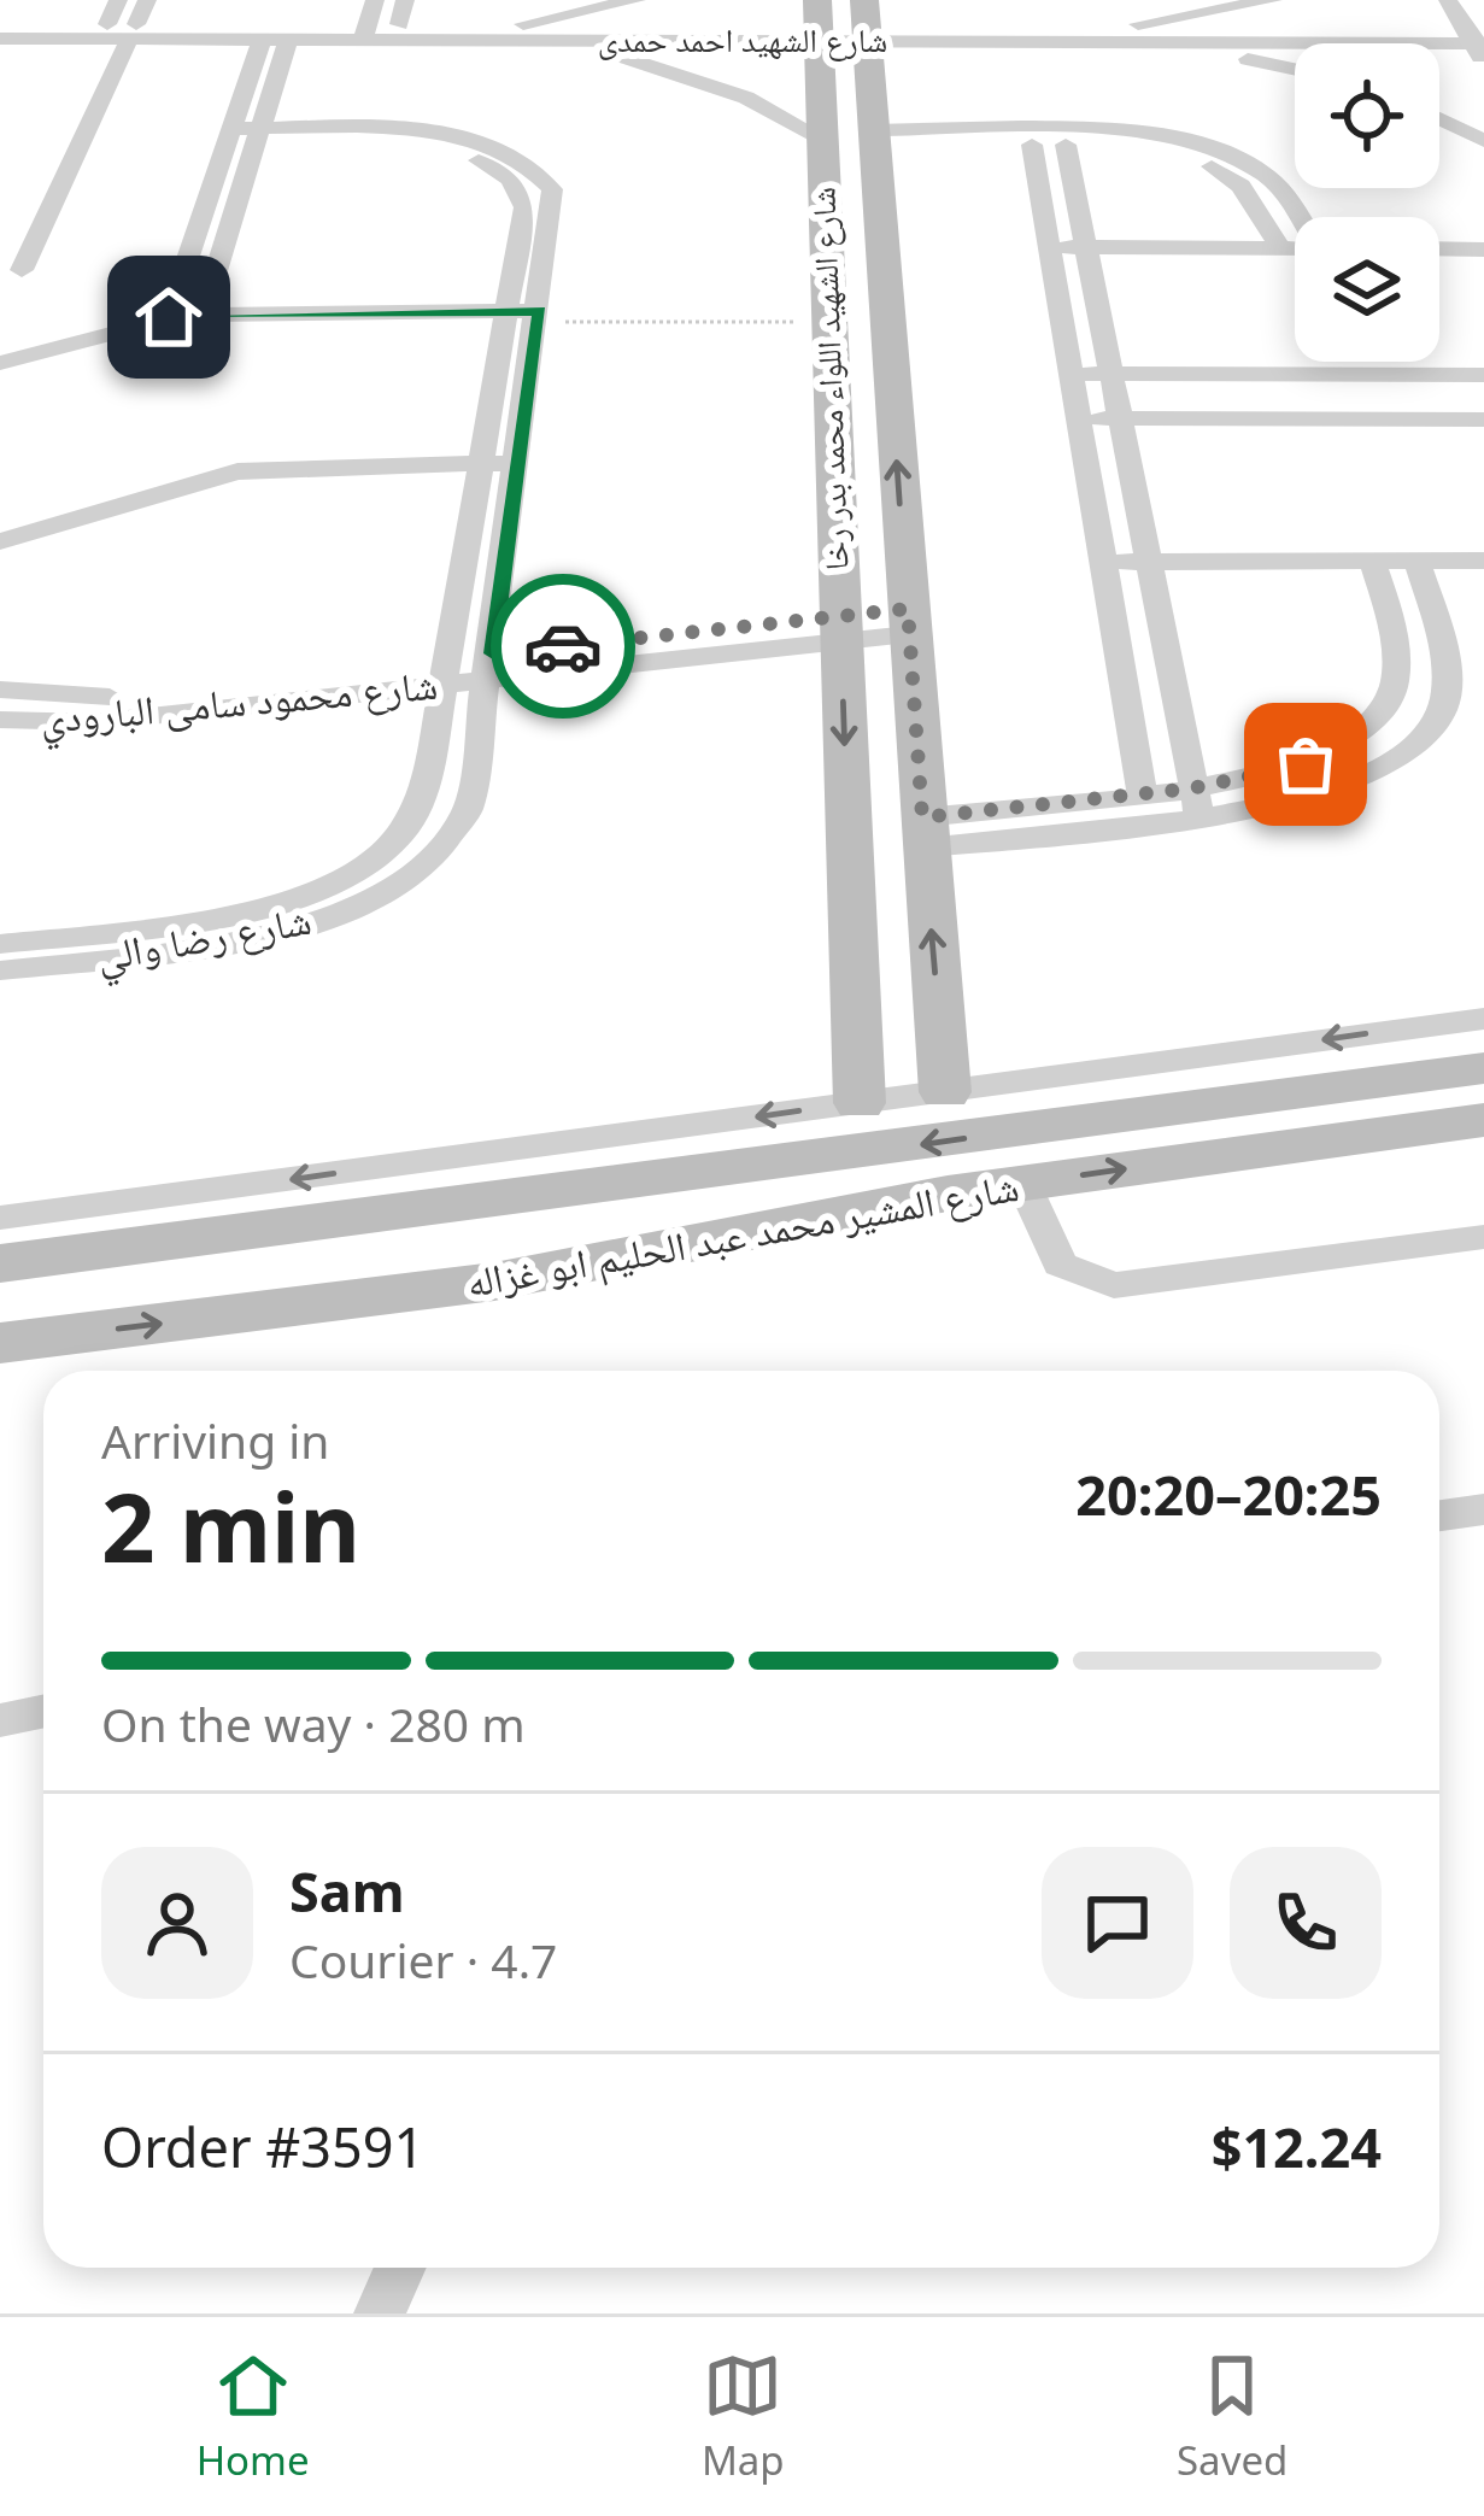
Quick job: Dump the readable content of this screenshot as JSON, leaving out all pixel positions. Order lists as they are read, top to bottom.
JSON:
{
  "streets": {
    "street": [
      "شارع الشهيد احمد حمدى",
      "شارع الشهيد اللواء محمد بدر رخا",
      "شارع محمود سامى البارودي",
      "شارع رضا والي",
      "شارع المشير محمد عبد الحليم ابو غزاله"
    ]
  },
  "crossings": [
    ["شارع الشهيد احمد حمدى", "شارع الشهيد اللواء محمد بدر رخا"],
    ["شارع الشهيد اللواء محمد بدر رخا", "شارع محمود سامى البارودي"],
    ["شارع محمود سامى البارودي", "شارع رضا والي"]
  ],
  "page": {
    "heading": ["2 min", "Arriving in", "20:20–20:25"],
    "panel": [
      "Sam",
      "Courier · 4.7",
      "Order #3591",
      "$12.24"
    ],
    "bar": "On the way · 280 m",
    "tabs": ["Home", "Map", "Saved"]
  }
}
